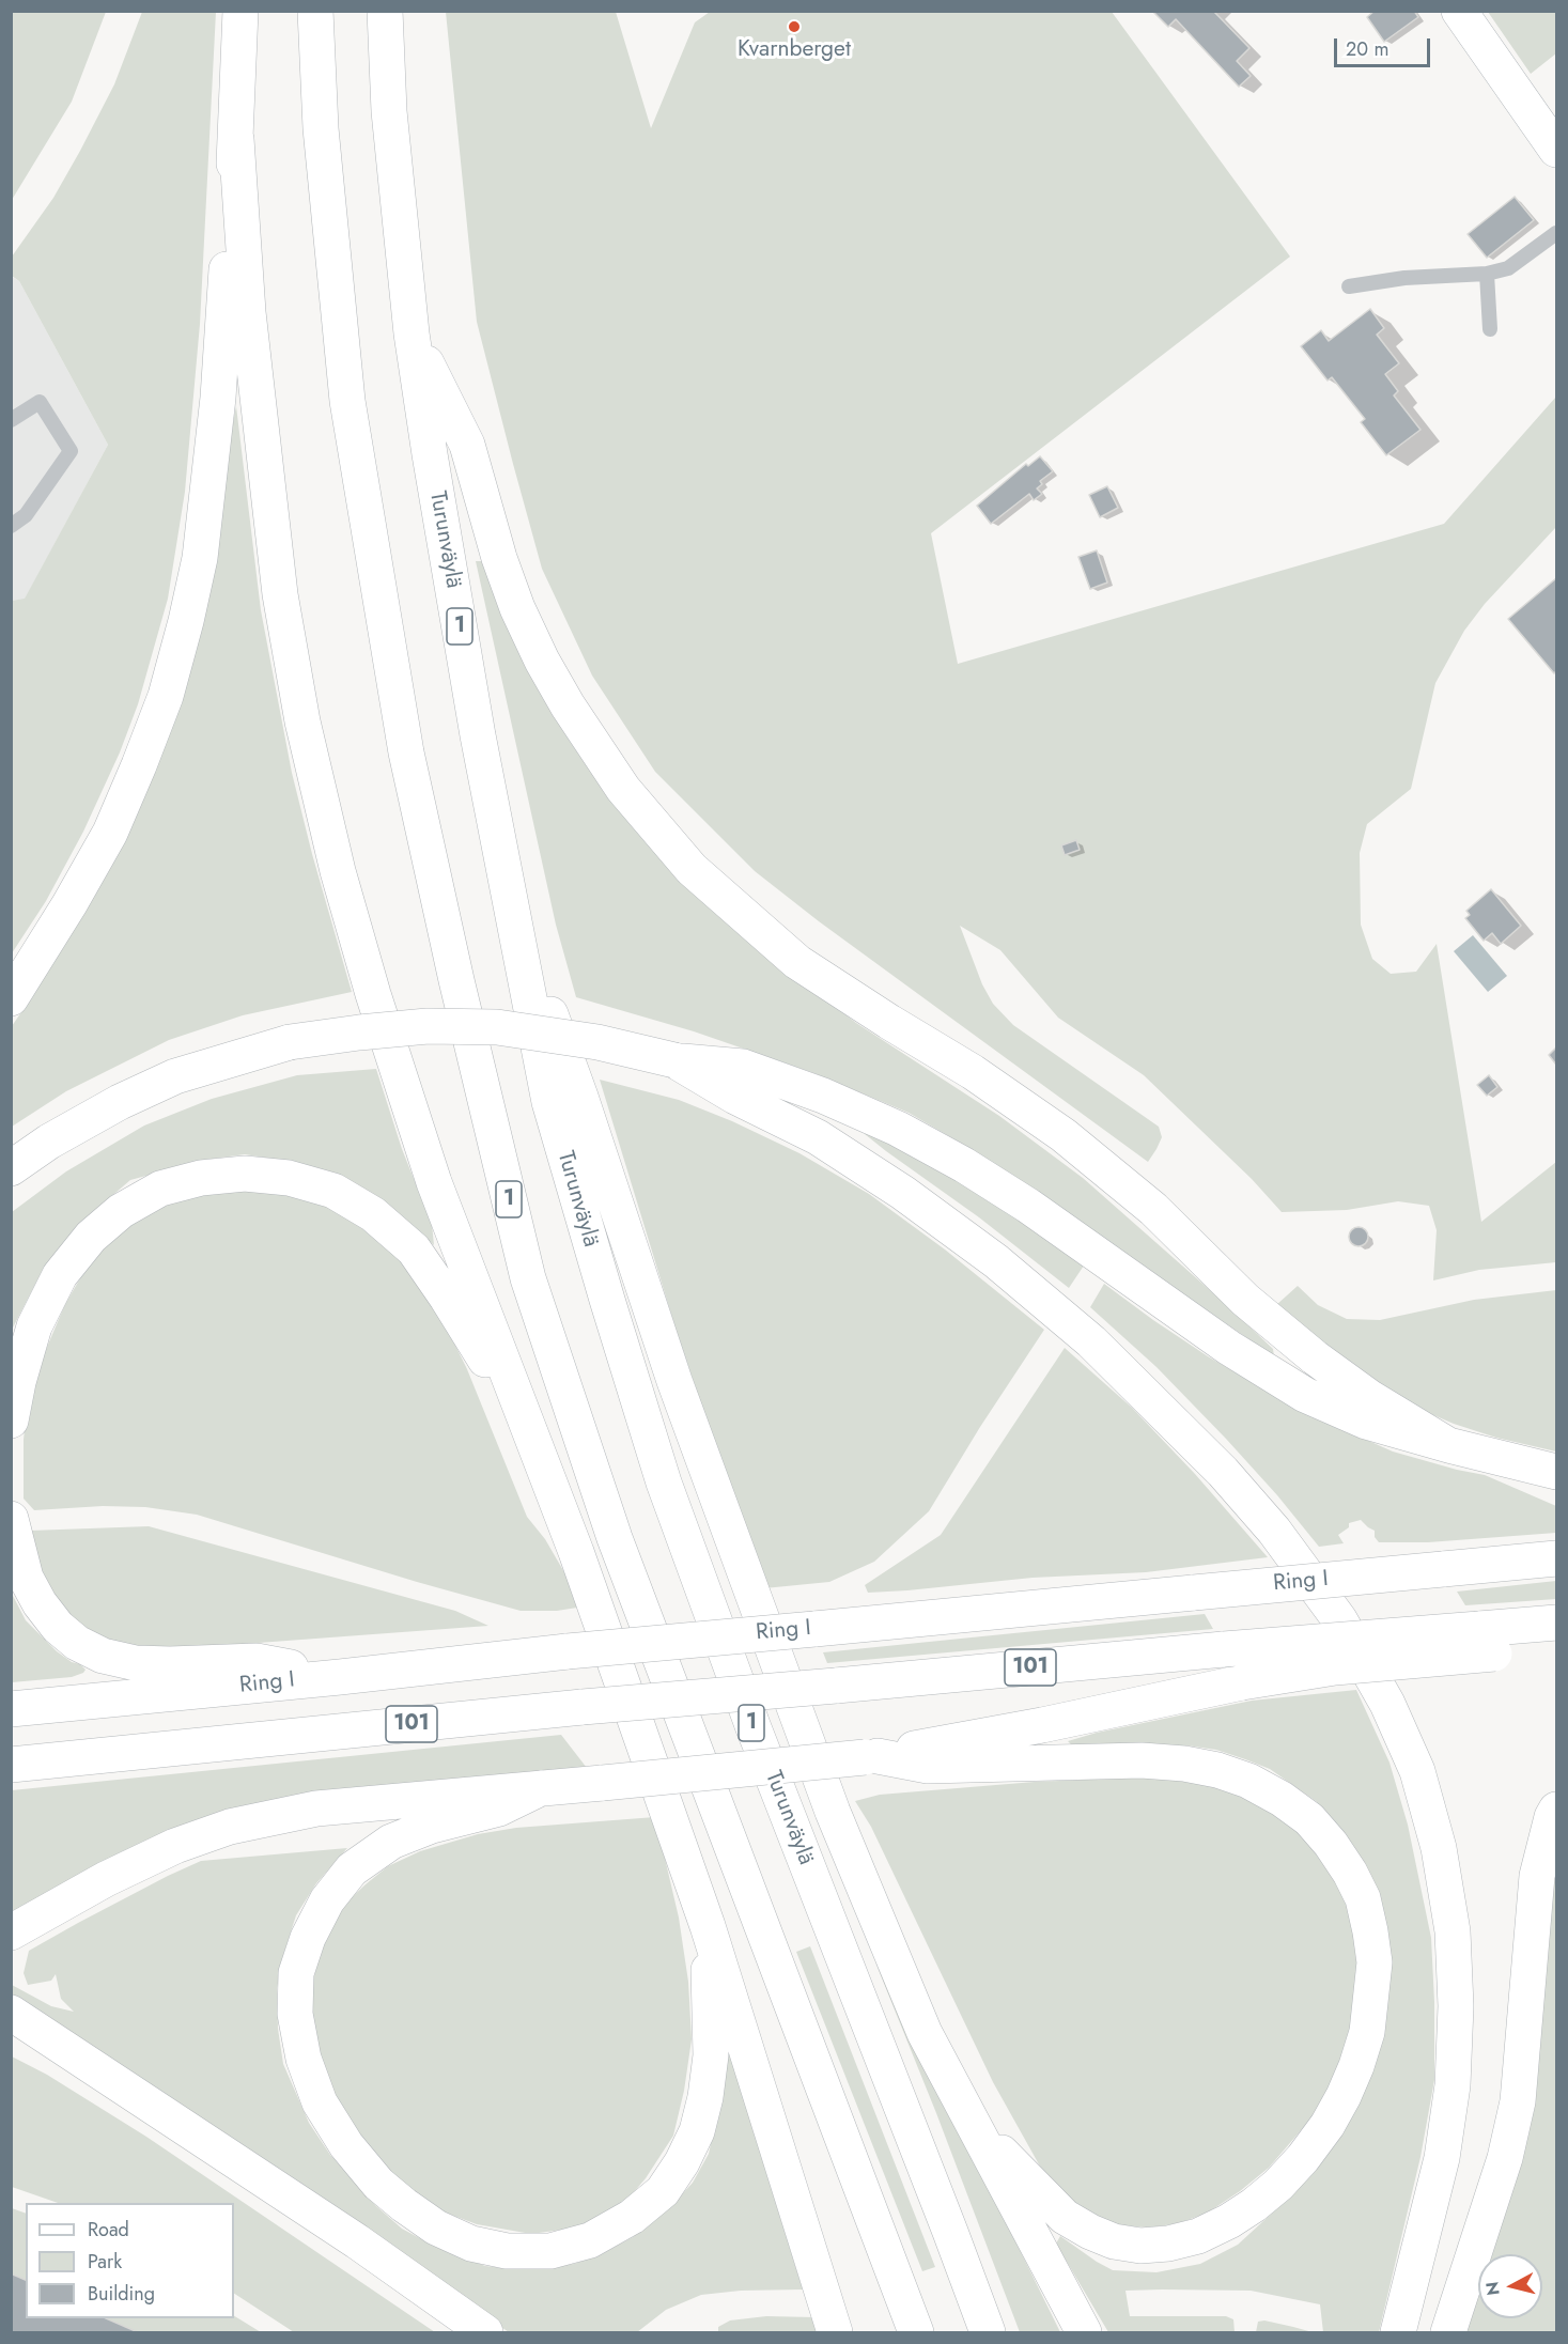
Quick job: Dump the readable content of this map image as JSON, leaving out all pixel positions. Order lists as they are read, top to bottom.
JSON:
{
  "streets": {
    "main road": [
      "Turunväylä",
      "1",
      "Ring I",
      "101"
    ]
  },
  "places": ["Kvarnberget"],
  "legend": ["Road", "Park", "Building"],
  "scale_bar": "20 m",
  "north": "left"
}
